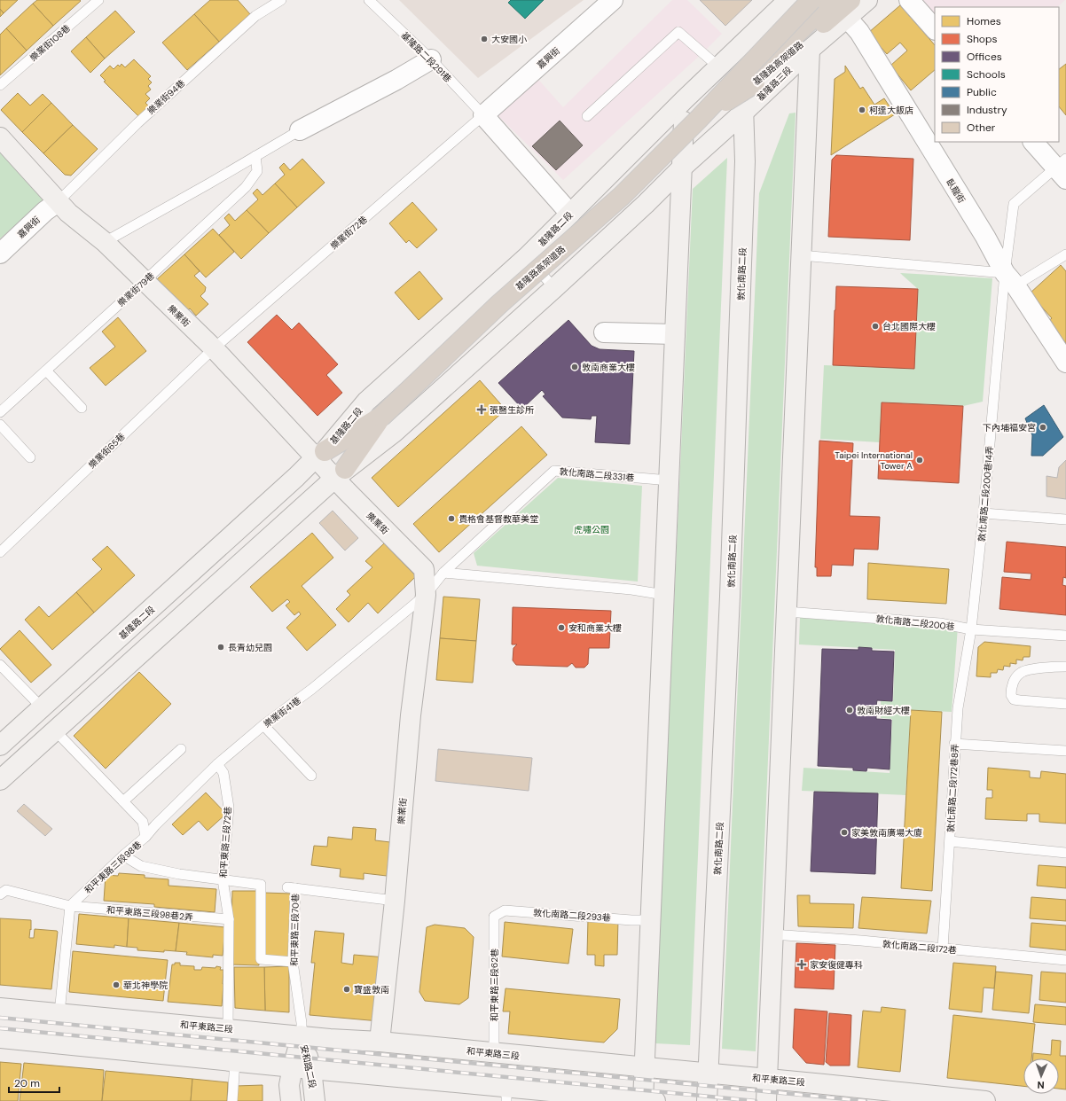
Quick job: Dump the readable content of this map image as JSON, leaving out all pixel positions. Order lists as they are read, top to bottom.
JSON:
{
  "streets": {
    "highway": ["基隆路高架道路"],
    "main road": [
      "基隆路三段",
      "基隆路二段",
      "敦化南路二段",
      "樂業街",
      "和平東路三段",
      "安和路二段"
    ],
    "street": ["嘉興街", "臥龍街"],
    "lane": [
      "樂業街108巷",
      "基隆路二段291巷",
      "樂業街94巷",
      "樂業街72巷",
      "樂業街79巷",
      "樂業街65巷",
      "敦化南路二段331巷",
      "敦化南路二段200巷14弄",
      "敦化南路二段200巷",
      "樂業街41巷",
      "敦化南路二段172巷8弄",
      "和平東路三段72巷",
      "和平東路三段98巷",
      "和平東路三段98巷2弄",
      "敦化南路二段293巷",
      "和平東路三段70巷",
      "敦化南路二段172巷",
      "和平東路三段62巷"
    ]
  },
  "crossings": [
    ["基隆路二段291巷", "嘉興街"],
    ["基隆路二段291巷", "樂業街72巷"],
    ["嘉興街", "樂業街94巷"],
    ["嘉興街", "樂業街72巷"],
    ["嘉興街", "樂業街"],
    ["基隆路高架道路", "基隆路三段"],
    ["基隆路高架道路", "臥龍街"],
    ["基隆路高架道路", "基隆路二段"],
    ["基隆路高架道路", "樂業街"],
    ["基隆路三段", "臥龍街"],
    ["基隆路三段", "敦化南路二段"],
    ["樂業街94巷", "樂業街"],
    ["臥龍街", "敦化南路二段200巷14弄"],
    ["基隆路二段", "樂業街"],
    ["樂業街72巷", "樂業街"],
    ["樂業街72巷", "樂業街65巷"],
    ["敦化南路二段", "和平東路三段"],
    ["樂業街79巷", "樂業街"],
    ["樂業街", "樂業街65巷"],
    ["樂業街", "敦化南路二段331巷"],
    ["樂業街", "樂業街41巷"],
    ["樂業街", "和平東路三段70巷"],
    ["樂業街", "和平東路三段"],
    ["敦化南路二段331巷", "樂業街41巷"],
    ["敦化南路二段200巷14弄", "敦化南路二段200巷"],
    ["敦化南路二段200巷14弄", "敦化南路二段172巷8弄"],
    ["敦化南路二段200巷", "敦化南路二段172巷8弄"],
    ["樂業街41巷", "和平東路三段72巷"],
    ["樂業街41巷", "和平東路三段98巷"],
    ["敦化南路二段172巷8弄", "敦化南路二段172巷"],
    ["和平東路三段72巷", "和平東路三段98巷2弄"],
    ["和平東路三段72巷", "和平東路三段"],
    ["和平東路三段98巷", "和平東路三段98巷2弄"],
    ["敦化南路二段293巷", "和平東路三段62巷"],
    ["和平東路三段70巷", "和平東路三段"],
    ["和平東路三段70巷", "安和路二段"],
    ["和平東路三段62巷", "和平東路三段"],
    ["和平東路三段", "安和路二段"]
  ],
  "parks": ["虎嘯公園"],
  "places": {
    "other": [
      "大安國小",
      "柯達大飯店",
      "台北國際大樓",
      "敦南商業大樓",
      "下內埔福安宮",
      "Taipei International Tower A",
      "貴格會基督教華美堂",
      "安和商業大樓",
      "長青幼兒園",
      "敦南財經大樓",
      "家美敦南廣場大廈",
      "華北神學院",
      "寶盛敦南"
    ],
    "health": ["張醫生診所", "家安復健專科"]
  },
  "legend": [
    "Homes",
    "Shops",
    "Offices",
    "Schools",
    "Public",
    "Industry",
    "Other"
  ],
  "scale_bar": "20 m",
  "north": "bottom"
}
